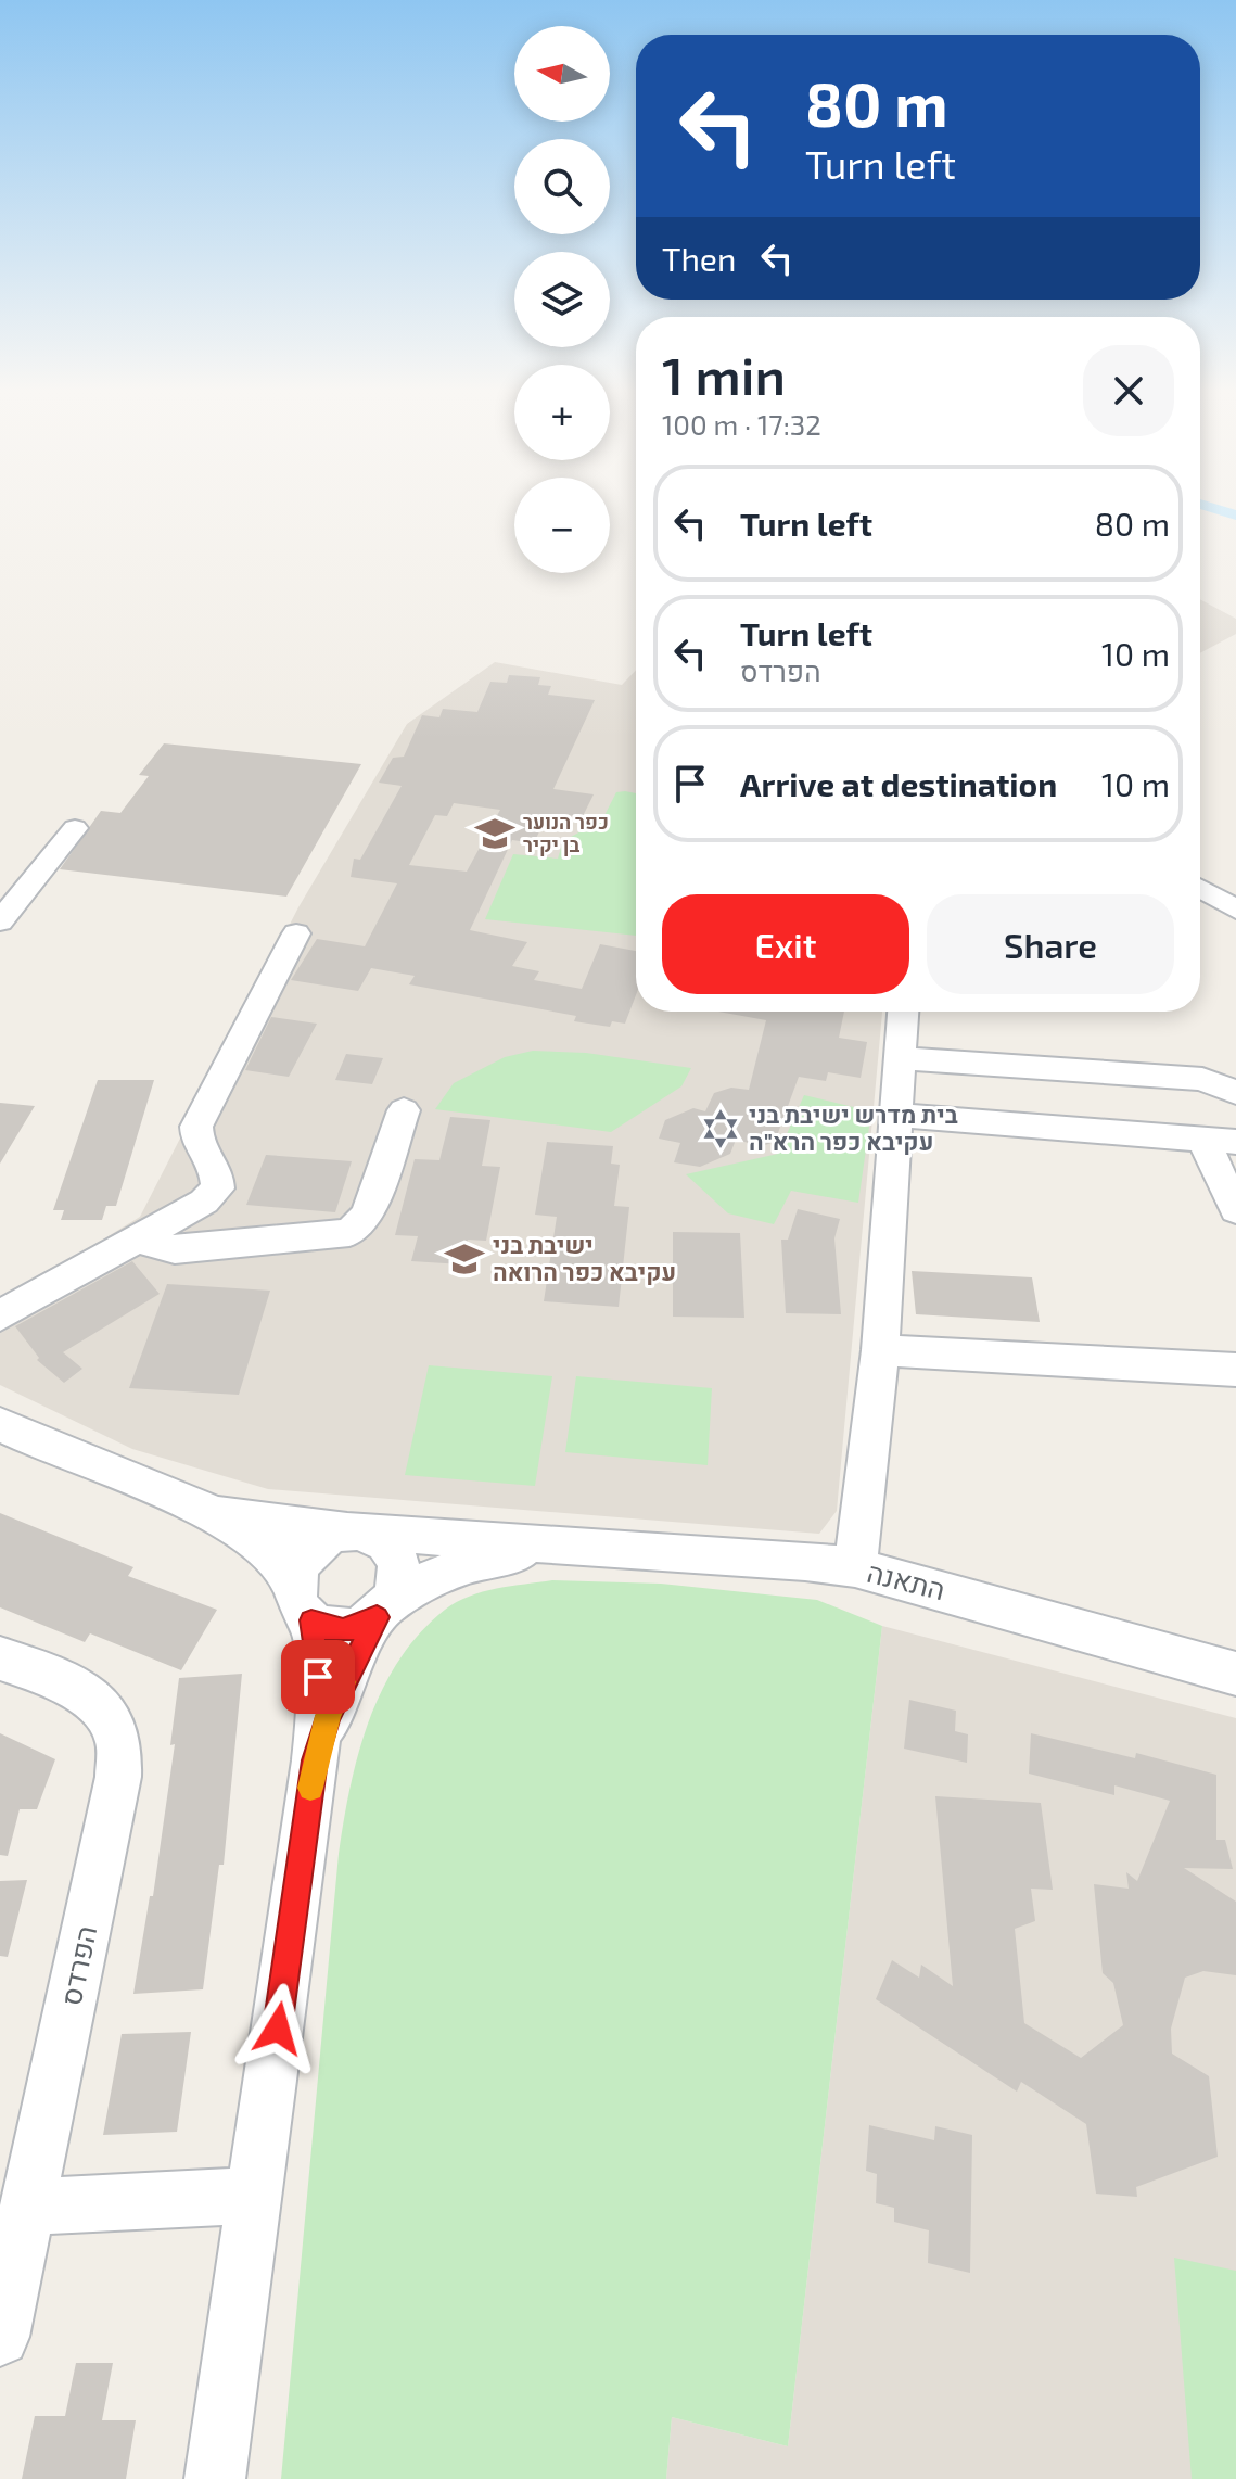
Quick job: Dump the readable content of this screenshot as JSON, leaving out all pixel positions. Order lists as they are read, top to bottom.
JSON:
{
  "streets": {
    "street": ["התאנה", "הפרדס"]
  },
  "places": {
    "school or university": ["כפר הנוער בן יקיר", "ישיבת בני עקיבא כפר הרואה"],
    "synagogue": ["בית מדרש ישיבת בני עקיבא כפר הרא\"ה"]
  },
  "north": "left",
  "page": {
    "map_buttons": ["+", "−"],
    "turn": ["80 m", "Turn left"],
    "then": "Then",
    "heading": ["1 min", "100 m · 17:32"],
    "list": [
      {
        "name": "Turn left",
        "value": "80 m"
      },
      {
        "name": "Turn left",
        "note": "הפרדס",
        "value": "10 m"
      },
      {
        "name": "Arrive at destination",
        "value": "10 m"
      }
    ],
    "buttons": ["Exit", "Share"]
  }
}
